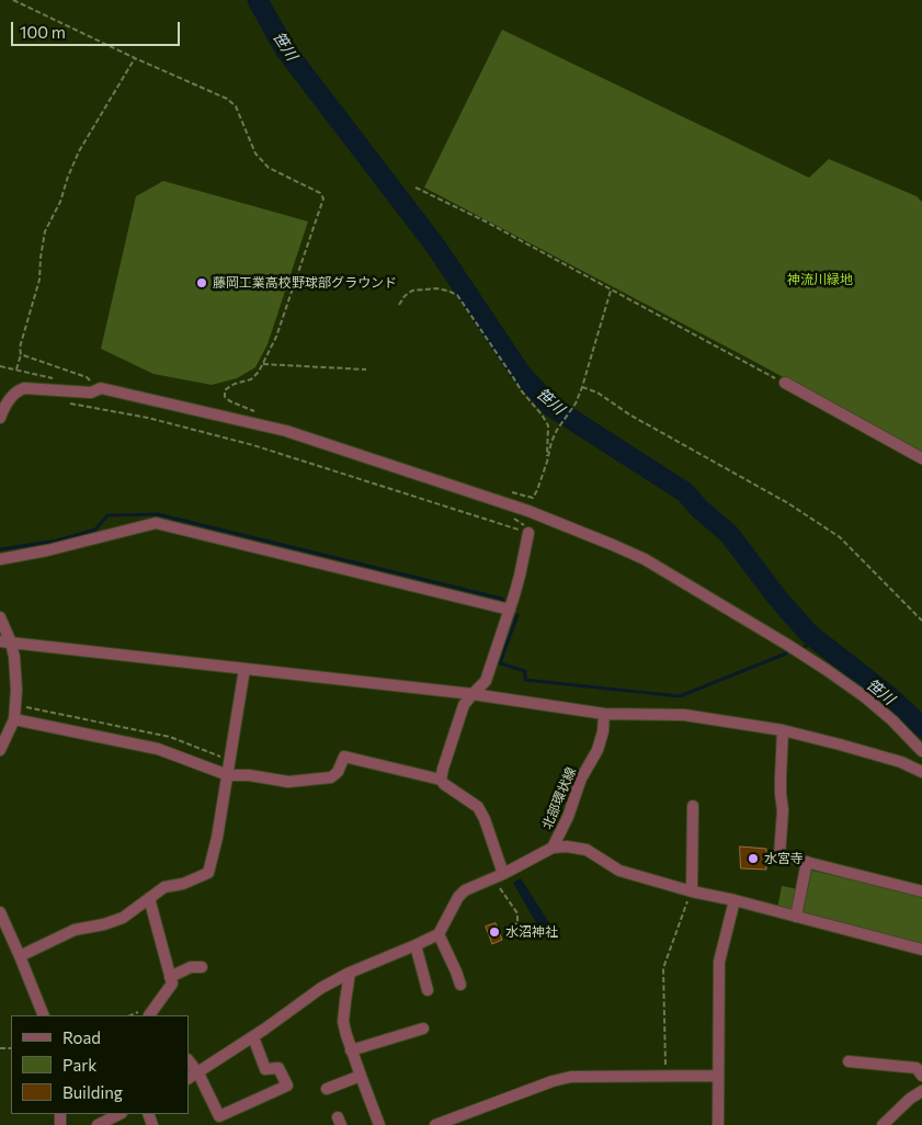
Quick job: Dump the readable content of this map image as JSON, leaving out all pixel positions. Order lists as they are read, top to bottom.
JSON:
{
  "streets": {
    "street": ["北部環状線"]
  },
  "water": ["笹川"],
  "parks": ["神流川緑地"],
  "places": ["藤岡工業高校野球部グラウンド", "水宮寺", "水沼神社"],
  "legend": ["Road", "Park", "Building"],
  "scale_bar": "100 m"
}
